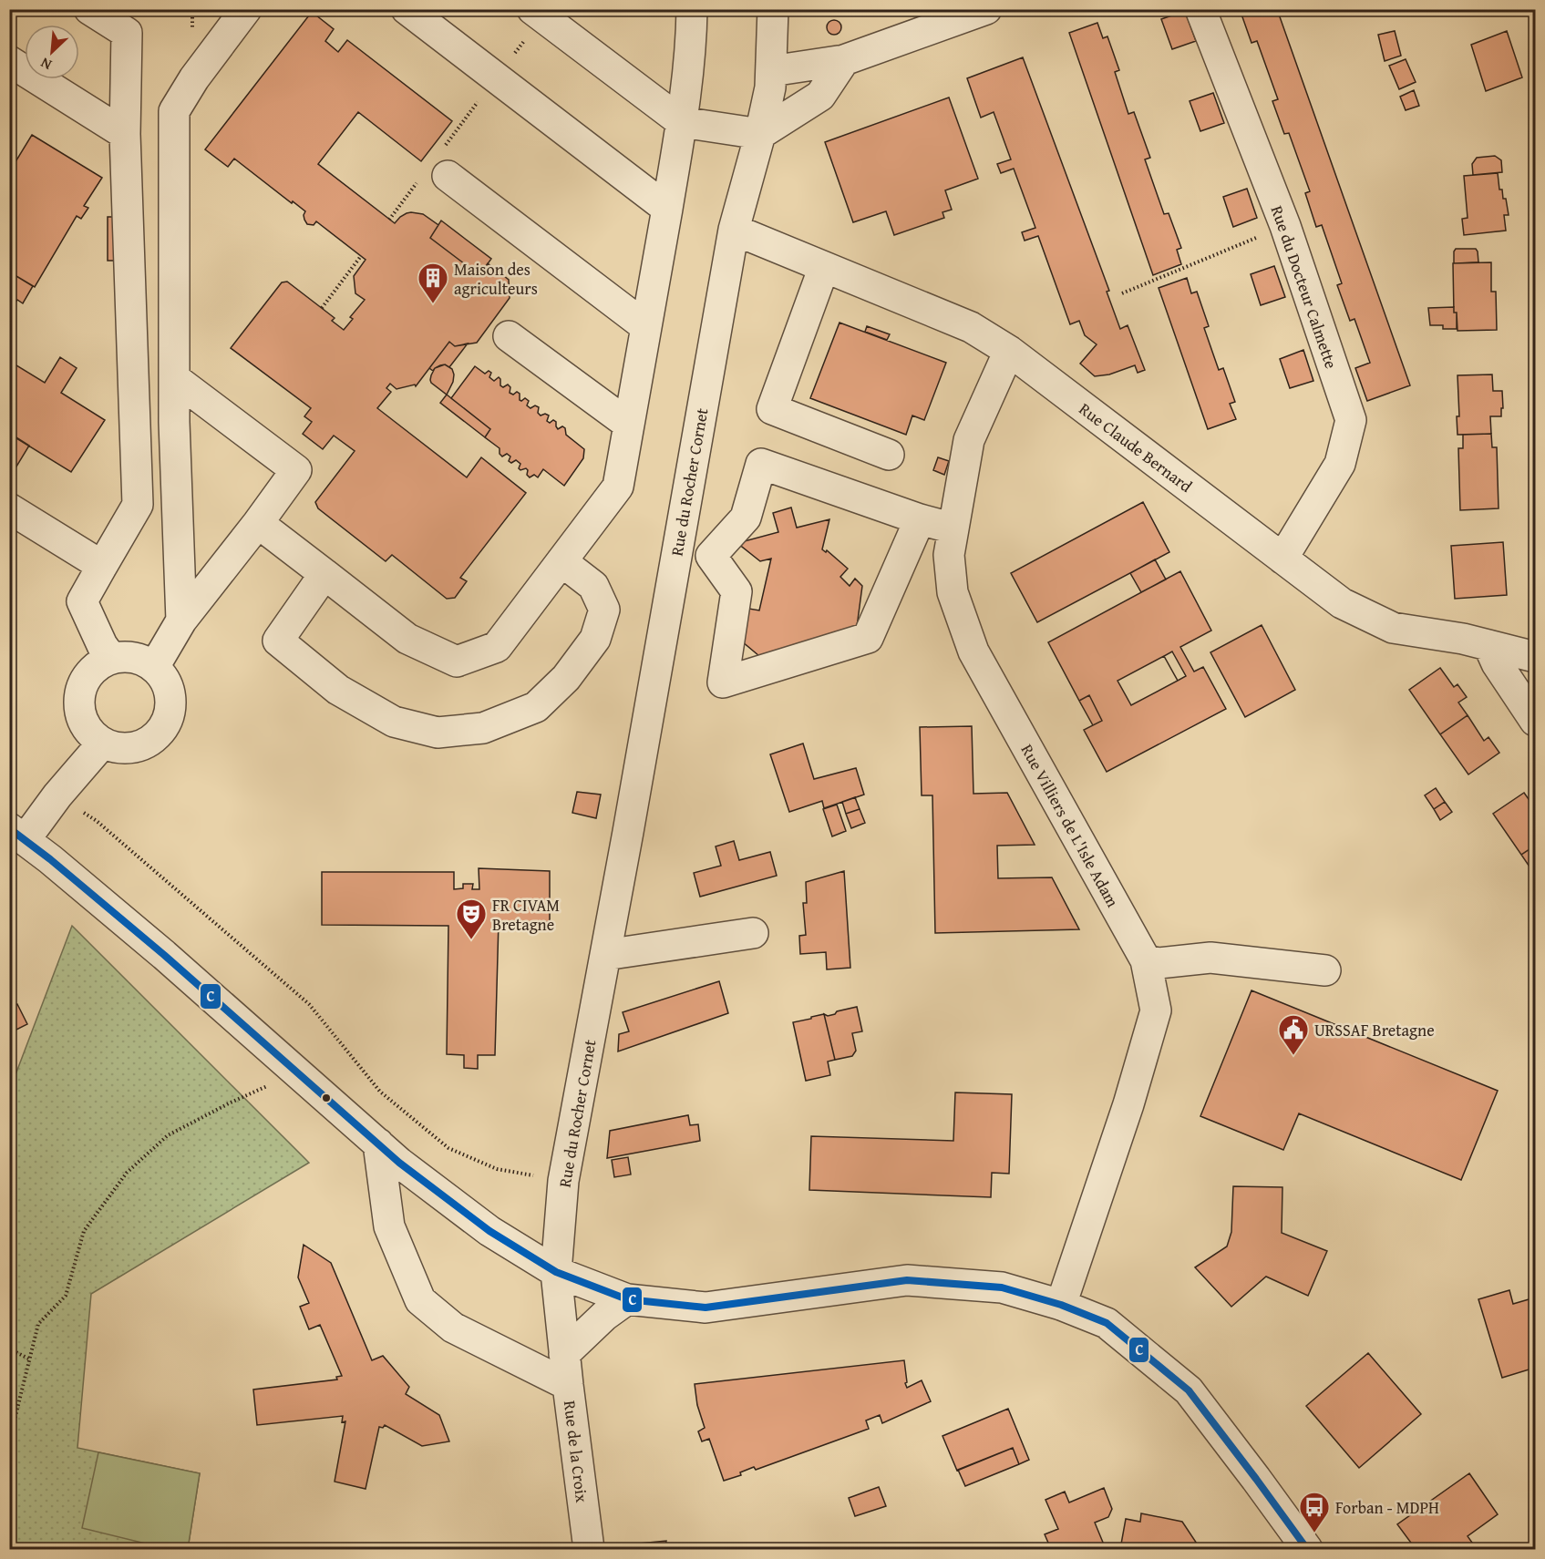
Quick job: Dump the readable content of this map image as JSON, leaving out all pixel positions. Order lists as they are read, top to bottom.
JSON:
{
  "streets": {
    "street": [
      "Rue du Docteur Calmette",
      "Rue Claude Bernard",
      "Rue du Rocher Cornet",
      "Rue Villiers de L'Isle Adam",
      "Rue de la Croix"
    ]
  },
  "crossings": [
    ["Rue du Docteur Calmette", "Rue Claude Bernard"],
    ["Rue Claude Bernard", "Rue du Rocher Cornet"],
    ["Rue Claude Bernard", "Rue Villiers de L'Isle Adam"],
    ["Rue du Rocher Cornet", "Rue de la Croix"]
  ],
  "places": {
    "building": ["Maison des agriculteurs"],
    "theatre": ["FR CIVAM Bretagne"],
    "public building": ["URSSAF Bretagne"],
    "bus stop": ["Forban - MDPH"]
  },
  "lines": ["transit line C"],
  "north": "bottom left"
}
